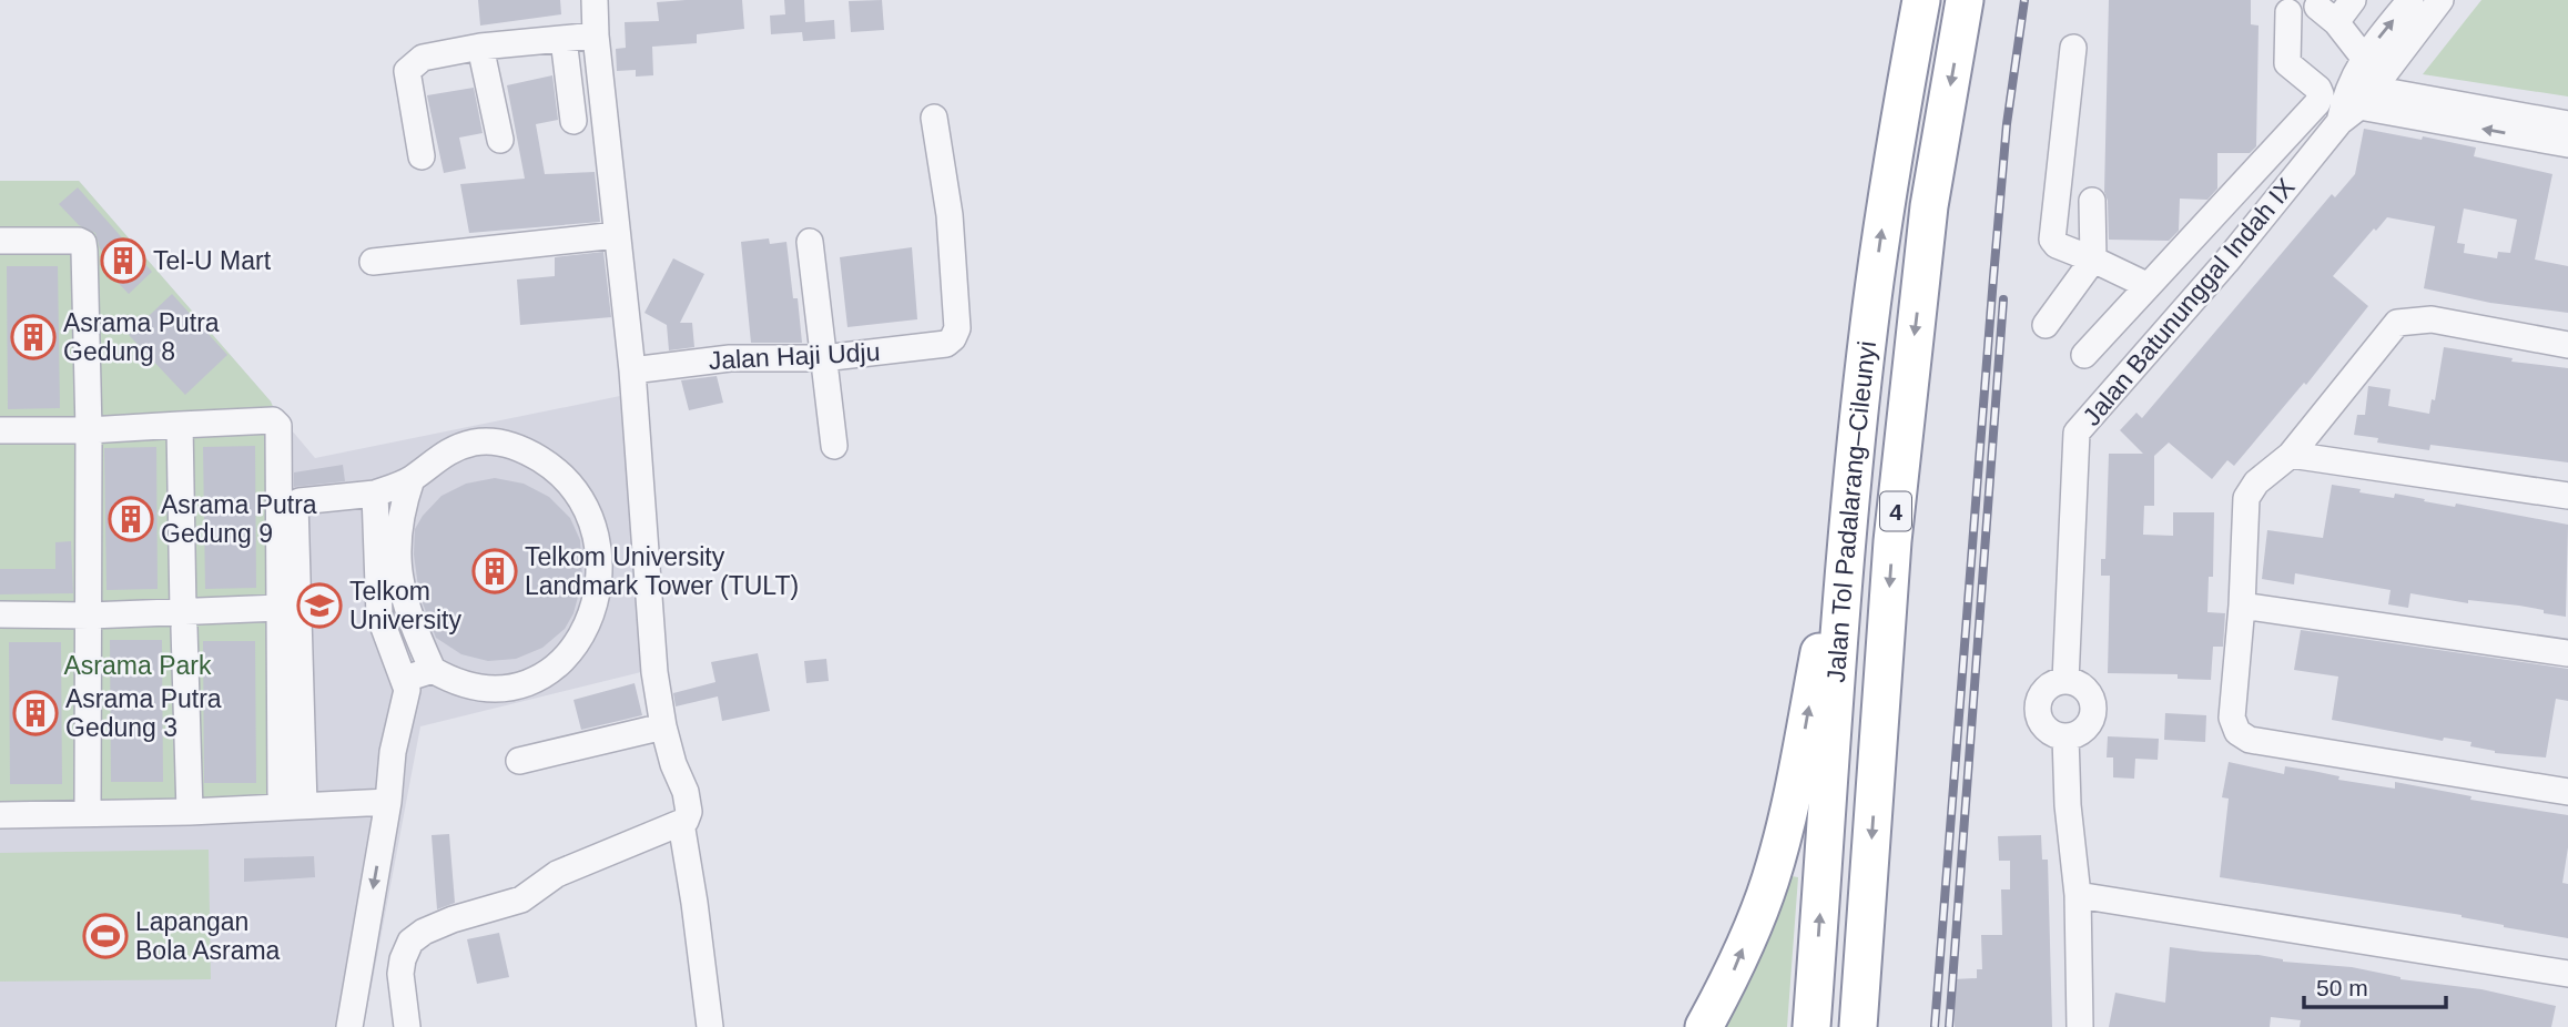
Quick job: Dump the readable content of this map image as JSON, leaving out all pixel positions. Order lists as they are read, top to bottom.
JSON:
{
  "streets": {
    "highway": ["Jalan Tol Padalarang–Cileunyi", "4"],
    "street": ["Jalan Batununggal Indah IX", "Jalan Haji Udju"]
  },
  "parks": ["Asrama Park"],
  "places": {
    "building": [
      "Tel-U Mart",
      "Asrama Putra Gedung 8",
      "Asrama Putra Gedung 9",
      "Telkom University Landmark Tower (TULT)",
      "Asrama Putra Gedung 3"
    ],
    "school or university": ["Telkom University"],
    "sports": ["Lapangan Bola Asrama"]
  },
  "scale_bar": "50 m"
}
